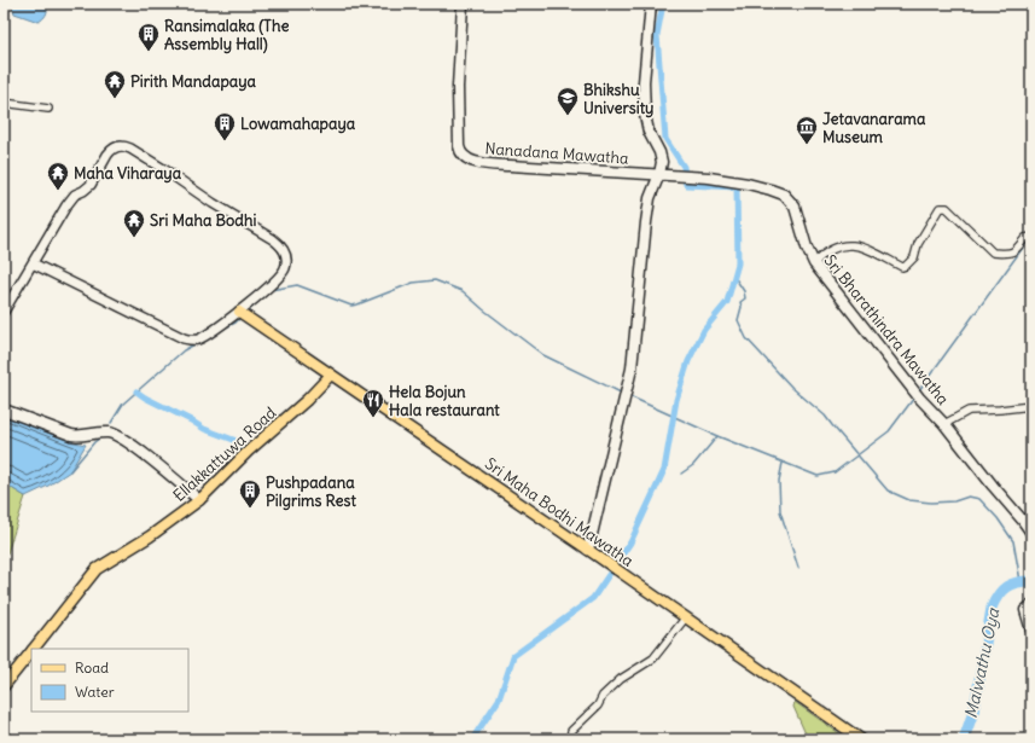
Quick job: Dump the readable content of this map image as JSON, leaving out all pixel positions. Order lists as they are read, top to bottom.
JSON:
{
  "streets": {
    "main road": [
      "Nanadana Mawatha",
      "Sri Bharathindra Mawatha",
      "Ellakkattuwa Road",
      "Sri Maha Bodhi Mawatha"
    ]
  },
  "crossings": [
    ["Nanadana Mawatha", "Sri Bharathindra Mawatha"],
    ["Ellakkattuwa Road", "Sri Maha Bodhi Mawatha"]
  ],
  "water": ["Malwathu Oya"],
  "places": {
    "building": ["Ransimalaka (The Assembly Hall)", "Lowamahapaya", "Pushpadana Pilgrims Rest"],
    "temple": ["Pirith Mandapaya", "Maha Viharaya", "Sri Maha Bodhi"],
    "school or university": ["Bhikshu University"],
    "museum": ["Jetavanarama Museum"],
    "restaurant": ["Hela Bojun Hala restaurant"]
  },
  "legend": ["Road", "Water"]
}
